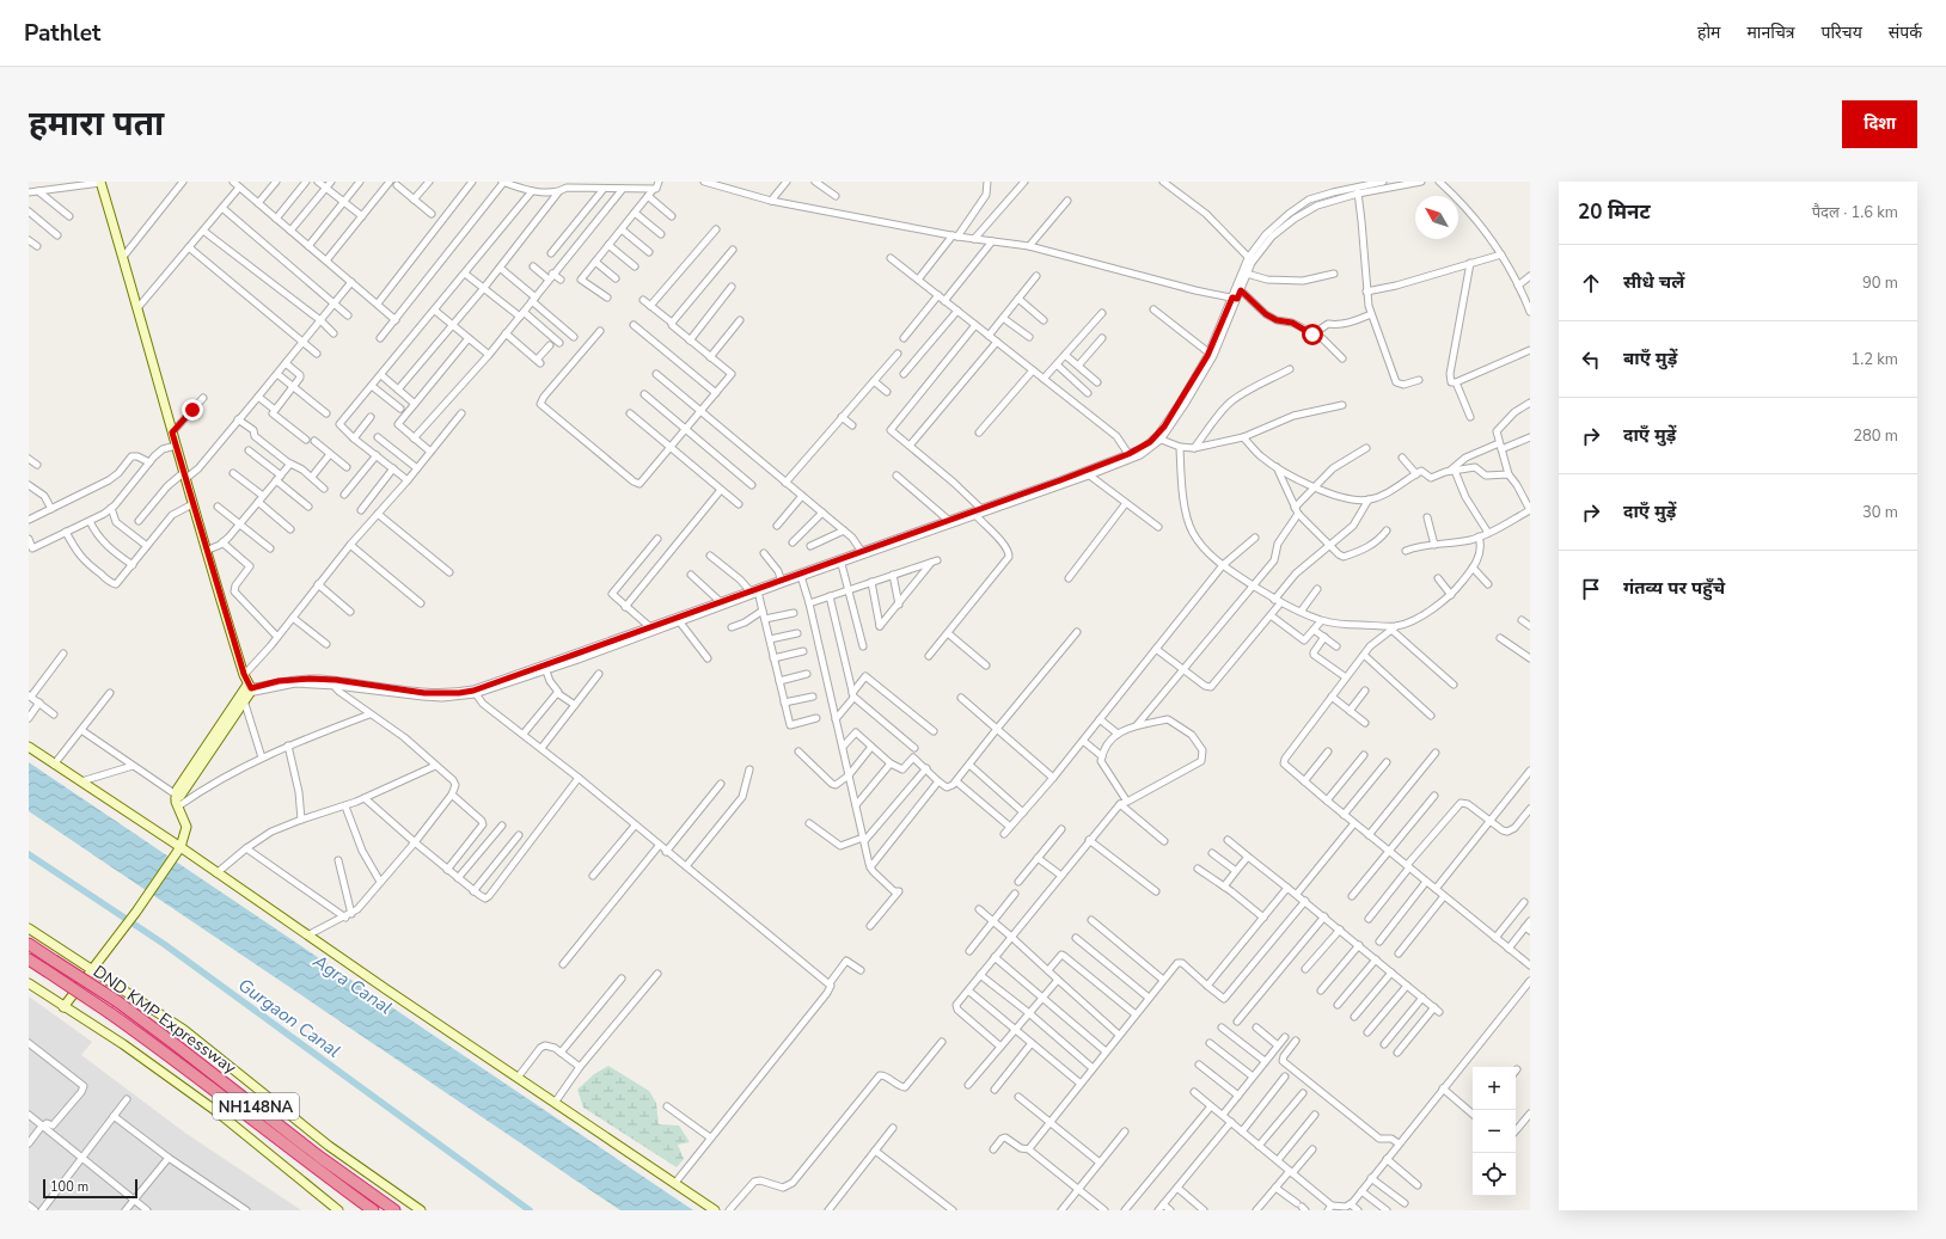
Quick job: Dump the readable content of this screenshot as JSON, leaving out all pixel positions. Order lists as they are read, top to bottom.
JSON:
{
  "streets": {
    "highway": ["DND KMP Expressway", "NH148NA"]
  },
  "water": ["Agra Canal", "Gurgaon Canal"],
  "scale_bar": "100 m",
  "north": "top left",
  "page": {
    "header": "Pathlet",
    "nav": [
      "होम",
      "मानचित्र",
      "परिचय",
      "संपर्क"
    ],
    "buttons": "दिशा",
    "title": "हमारा पता",
    "heading": ["20 मिनट", "पैदल · 1.6 km"],
    "list": [
      ["सीधे चलें", "90 m"],
      ["बाएँ मुड़ें", "1.2 km"],
      ["दाएँ मुड़ें", "280 m"],
      ["दाएँ मुड़ें", "30 m"],
      "गंतव्य पर पहुँचे"
    ],
    "map_buttons": ["+", "−"],
    "scale": "100 m"
  }
}
